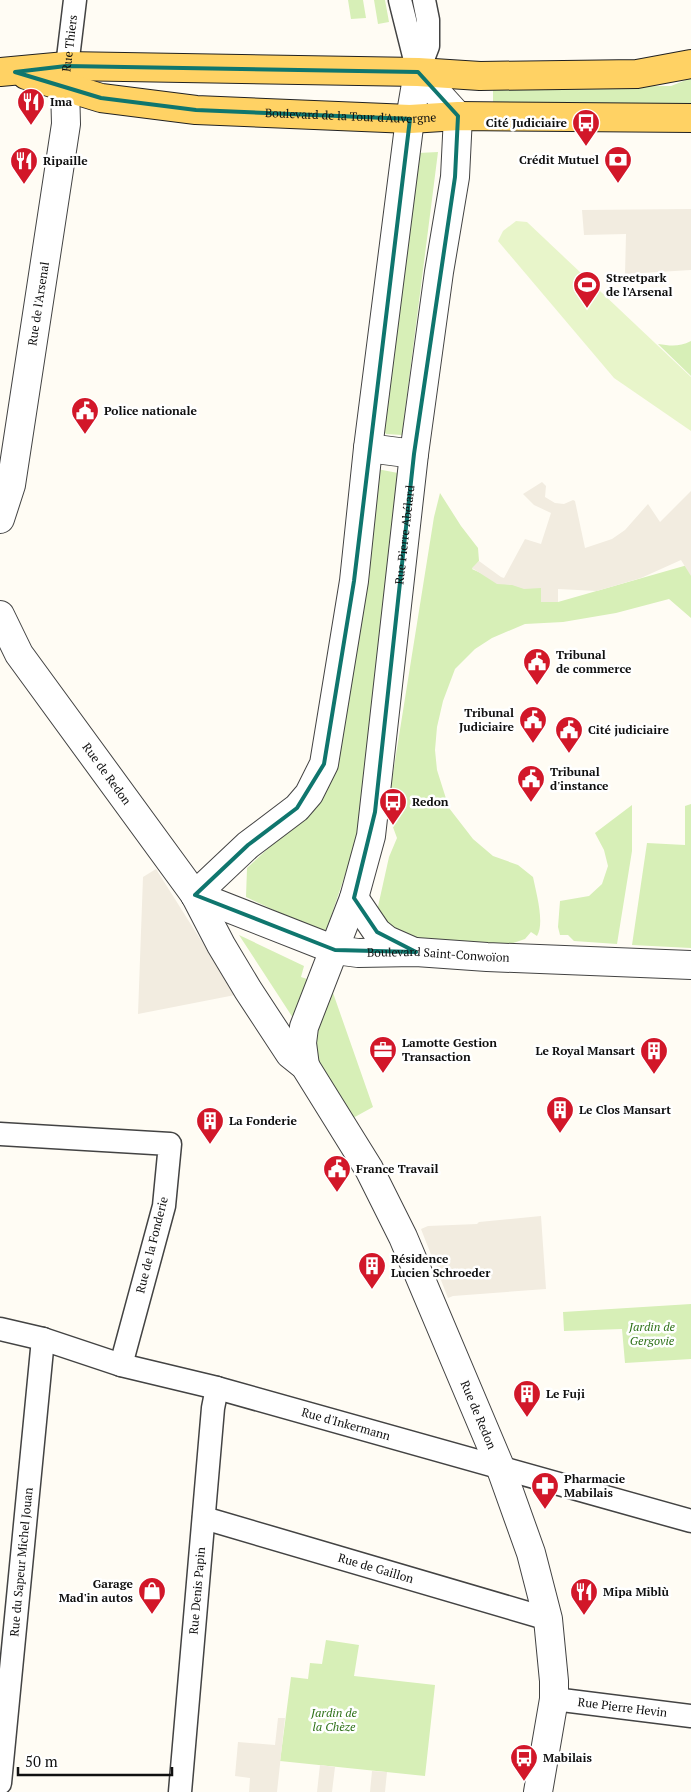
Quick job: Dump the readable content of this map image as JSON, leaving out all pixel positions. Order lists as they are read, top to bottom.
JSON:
{
  "streets": {
    "main road": ["Boulevard de la Tour d'Auvergne"],
    "street": [
      "Rue Thiers",
      "Rue de l'Arsenal",
      "Rue Pierre Abélard",
      "Rue de Redon",
      "Boulevard Saint-Conwoïon",
      "Rue de la Fonderie",
      "Rue d'Inkermann",
      "Rue du Sapeur Michel Jouan",
      "Rue de Gaillon",
      "Rue Denis Papin",
      "Rue Pierre Hevin"
    ]
  },
  "crossings": [
    ["Rue Thiers", "Boulevard de la Tour d'Auvergne"],
    ["Rue Thiers", "Rue de l'Arsenal"],
    ["Boulevard de la Tour d'Auvergne", "Rue de l'Arsenal"],
    ["Boulevard de la Tour d'Auvergne", "Rue Pierre Abélard"],
    ["Rue Pierre Abélard", "Rue de Redon"],
    ["Rue Pierre Abélard", "Boulevard Saint-Conwoïon"],
    ["Rue de Redon", "Boulevard Saint-Conwoïon"],
    ["Rue de Redon", "Rue d'Inkermann"],
    ["Rue de Redon", "Rue de Gaillon"],
    ["Rue de Redon", "Rue Pierre Hevin"],
    ["Rue de la Fonderie", "Rue d'Inkermann"],
    ["Rue d'Inkermann", "Rue du Sapeur Michel Jouan"],
    ["Rue d'Inkermann", "Rue Denis Papin"],
    ["Rue de Gaillon", "Rue Denis Papin"]
  ],
  "parks": ["Jardin de Gergovie", "Jardin de la Chèze"],
  "places": {
    "restaurant": ["Ima", "Ripaille", "Mipa Miblù"],
    "bus stop": ["Cité Judiciaire", "Redon", "Mabilais"],
    "bank": ["Crédit Mutuel"],
    "sports": ["Streetpark de l'Arsenal"],
    "public building": [
      "Police nationale",
      "Tribunal de commerce",
      "Tribunal Judiciaire",
      "Cité judiciaire",
      "Tribunal d'instance",
      "France Travail"
    ],
    "office": ["Lamotte Gestion Transaction"],
    "building": [
      "Le Royal Mansart",
      "Le Clos Mansart",
      "La Fonderie",
      "Résidence Lucien Schroeder",
      "Le Fuji"
    ],
    "pharmacy": ["Pharmacie Mabilais"],
    "shop": ["Garage Mad'in autos"]
  },
  "scale_bar": "50 m"
}
